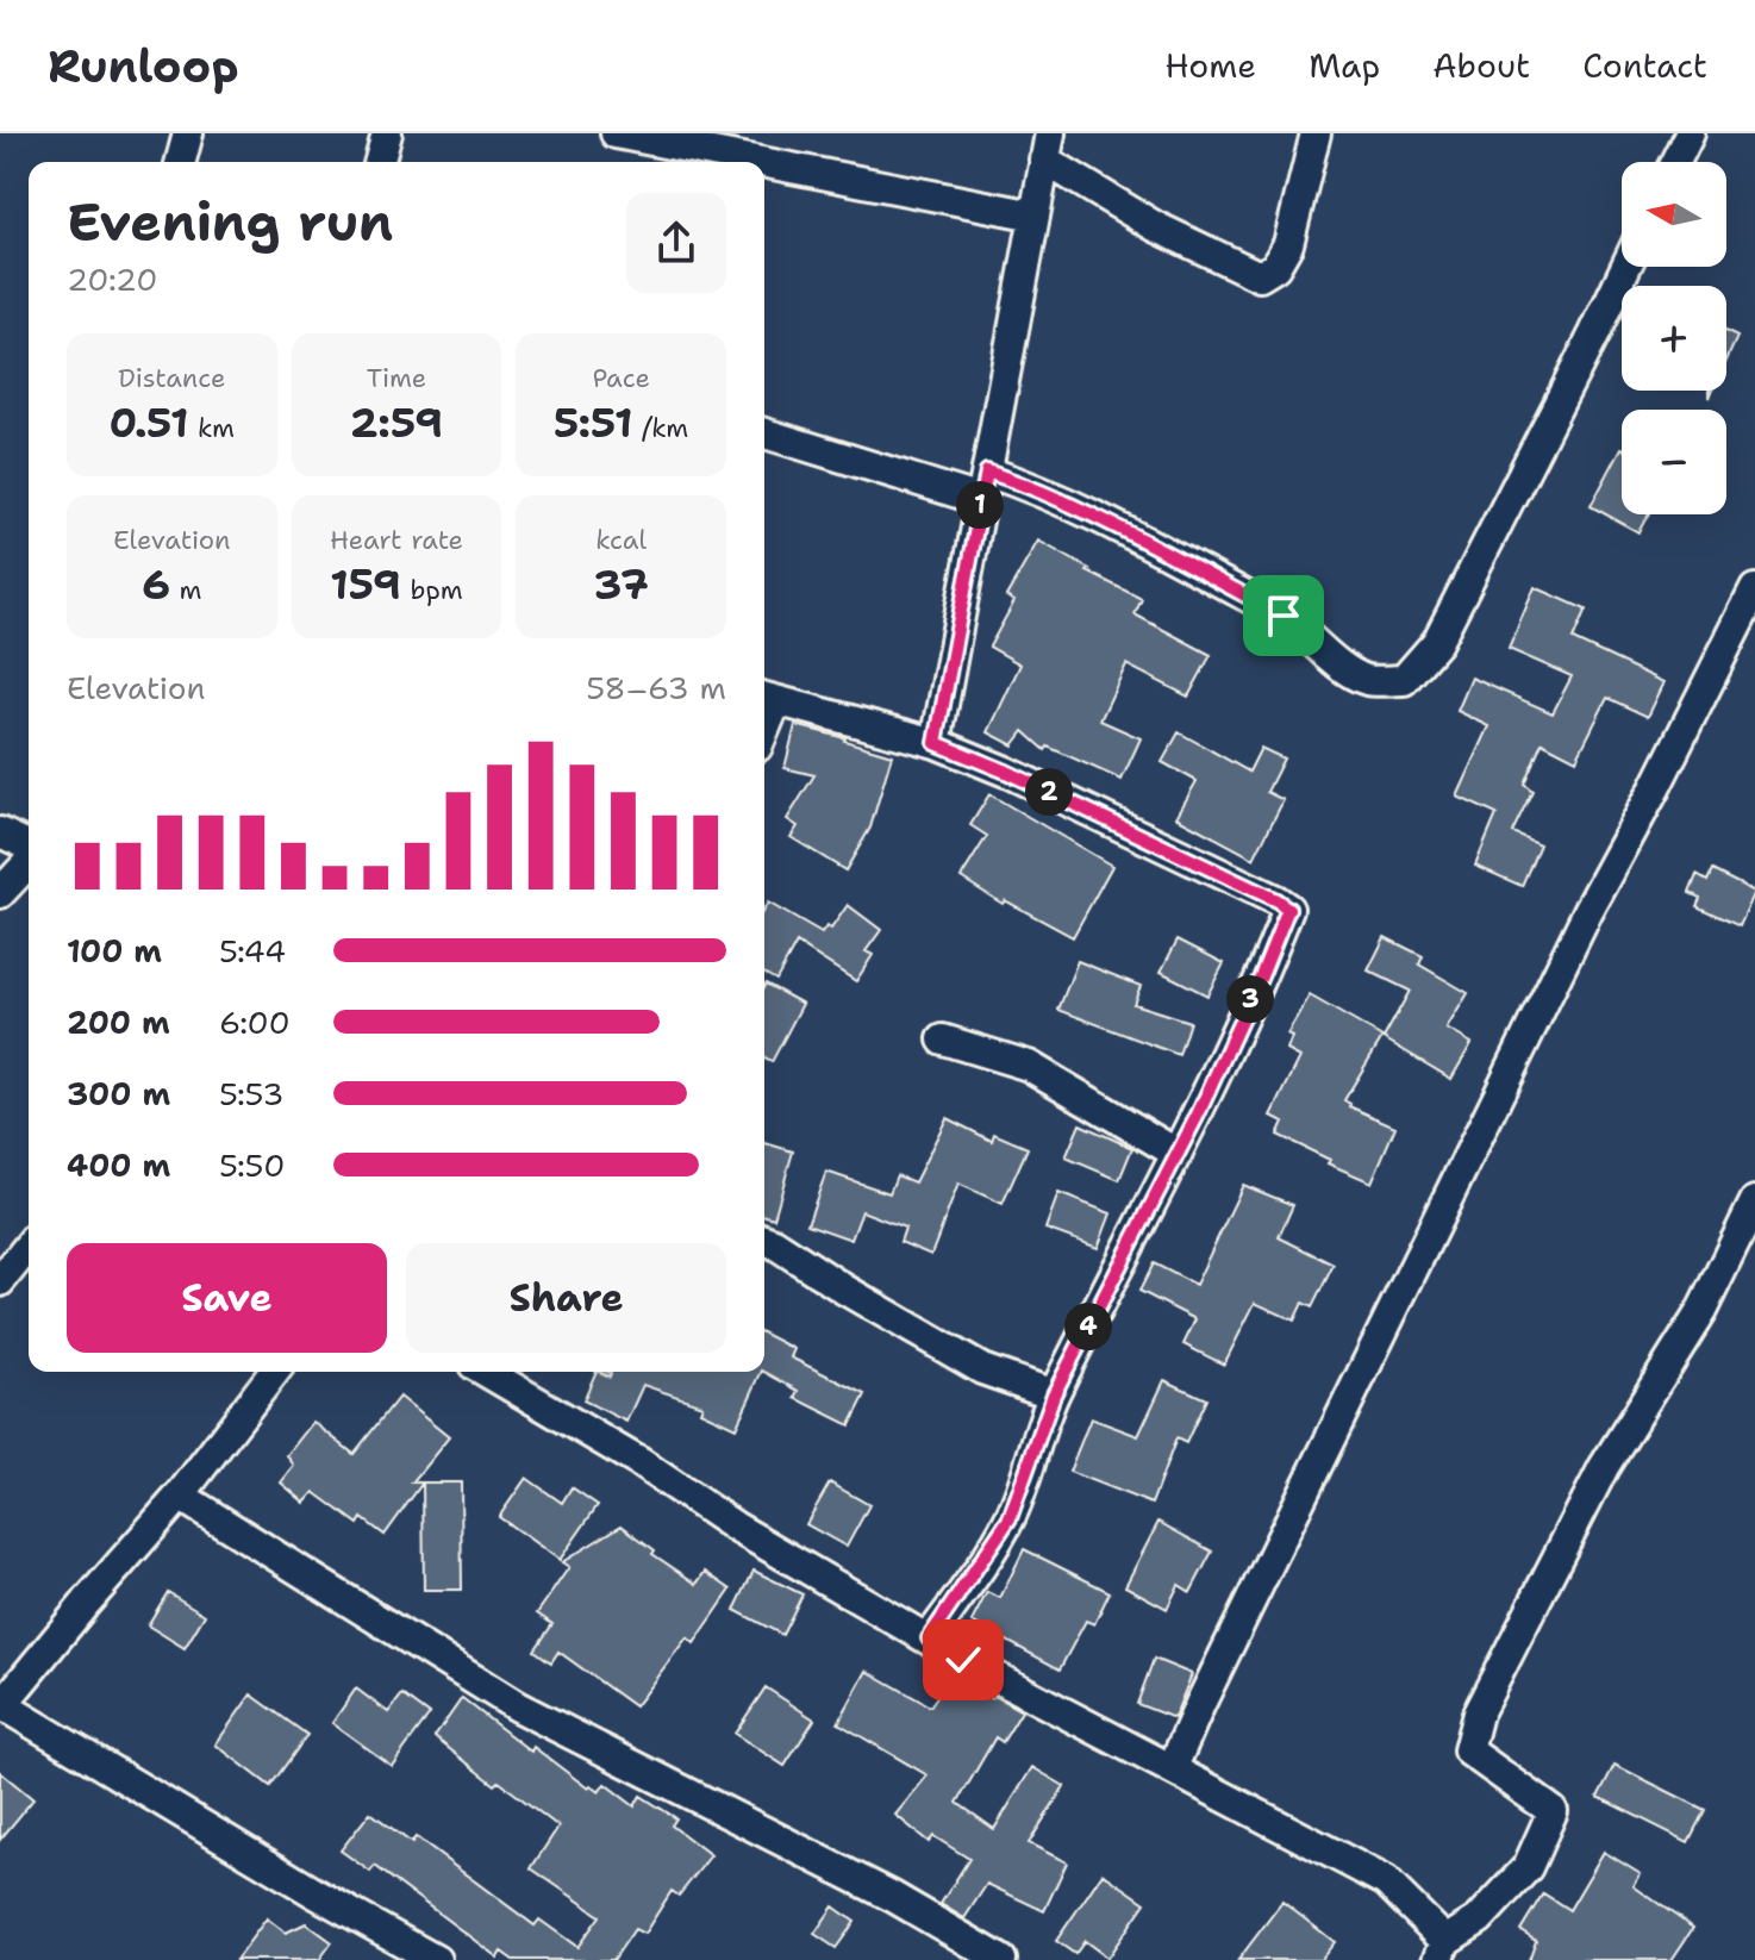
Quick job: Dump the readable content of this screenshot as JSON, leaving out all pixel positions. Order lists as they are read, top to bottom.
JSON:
{
  "north": "left",
  "page": {
    "header": "Runloop",
    "nav": [
      "Home",
      "Map",
      "About",
      "Contact"
    ],
    "map_buttons": ["+", "−"],
    "heading": ["Evening run", "20:20"],
    "stats": [
      ["Distance", "0.51 km"],
      ["Time", "2:59"],
      ["Pace", "5:51 /km"],
      ["Elevation", "6 m"],
      ["Heart rate", "159 bpm"],
      ["kcal", "37"]
    ],
    "pins": [
      "1",
      "2",
      "3",
      "4"
    ],
    "chart": ["Elevation", "58–63 m"],
    "list": [
      {
        "name": "100 m",
        "note": "5:44"
      },
      {
        "name": "200 m",
        "note": "6:00"
      },
      {
        "name": "300 m",
        "note": "5:53"
      },
      {
        "name": "400 m",
        "note": "5:50"
      }
    ],
    "buttons": ["Save", "Share"]
  }
}
